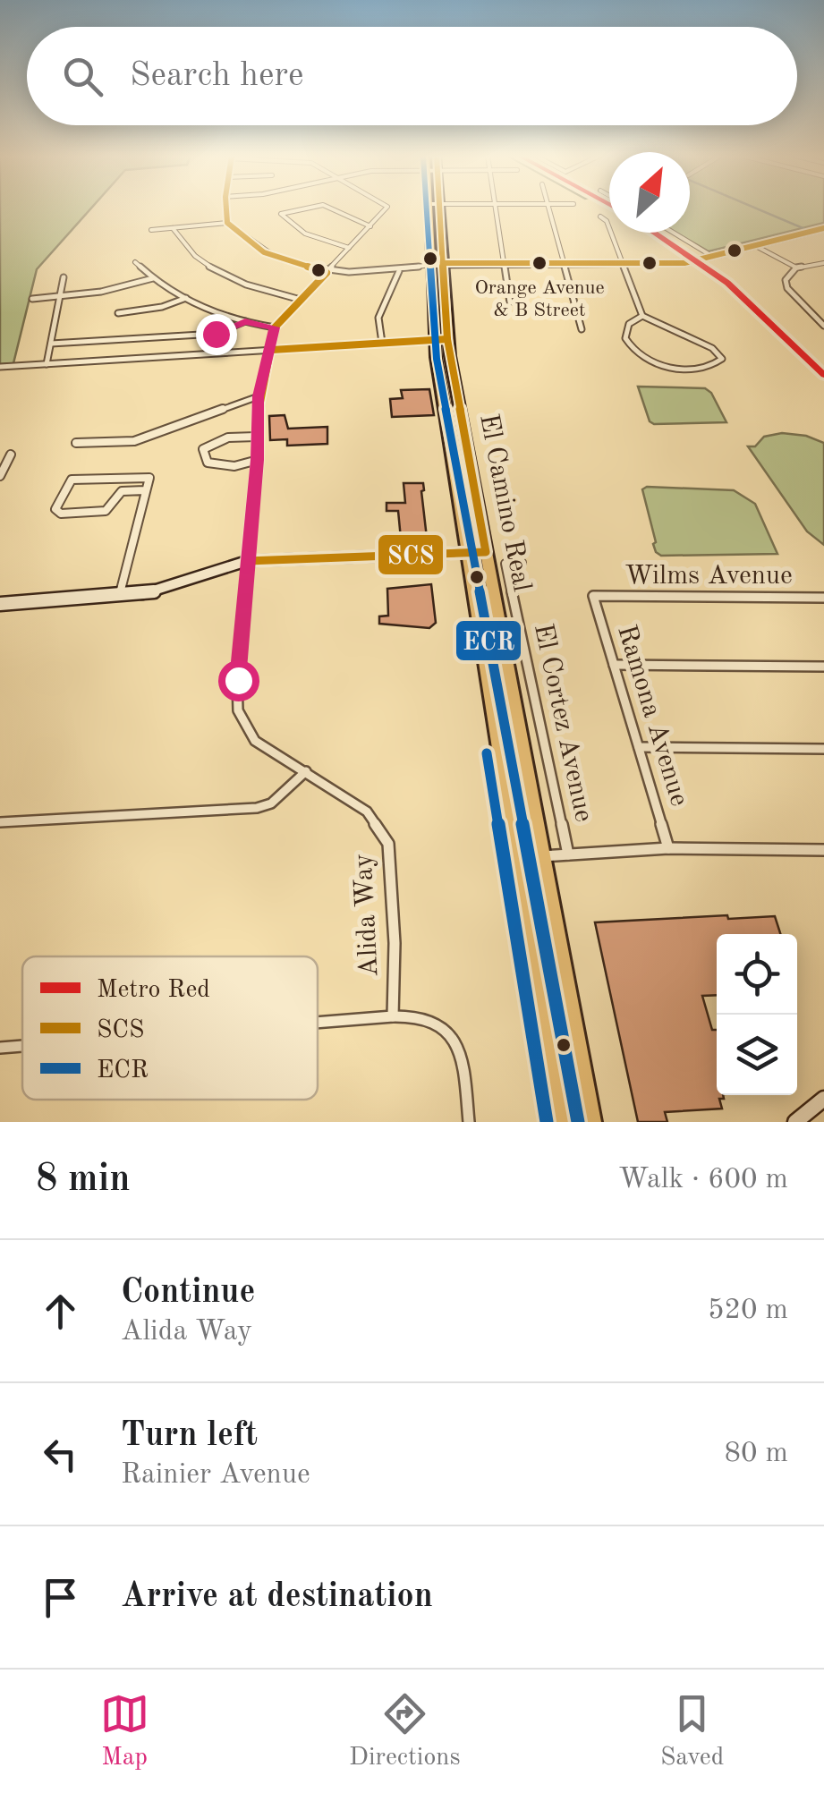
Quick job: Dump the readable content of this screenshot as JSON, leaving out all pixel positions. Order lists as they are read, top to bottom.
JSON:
{
  "streets": {
    "main road": ["El Camino Real"],
    "street": [
      "Wilms Avenue",
      "Ramona Avenue",
      "El Cortez Avenue",
      "Alida Way"
    ]
  },
  "crossings": [
    ["Wilms Avenue", "Ramona Avenue"]
  ],
  "places": ["Orange Avenue & B Street"],
  "lines": ["transit line SCS", "transit line ECR", "metro line Red"],
  "legend": ["Metro Red", "SCS", "ECR"],
  "north": "top right",
  "page": {
    "search": "Search here",
    "heading": ["8 min", "Walk · 600 m"],
    "list": [
      ["Continue", "Alida Way", "520 m"],
      ["Turn left", "Rainier Avenue", "80 m"],
      "Arrive at destination"
    ],
    "nav": ["Map", "Directions", "Saved"]
  }
}
